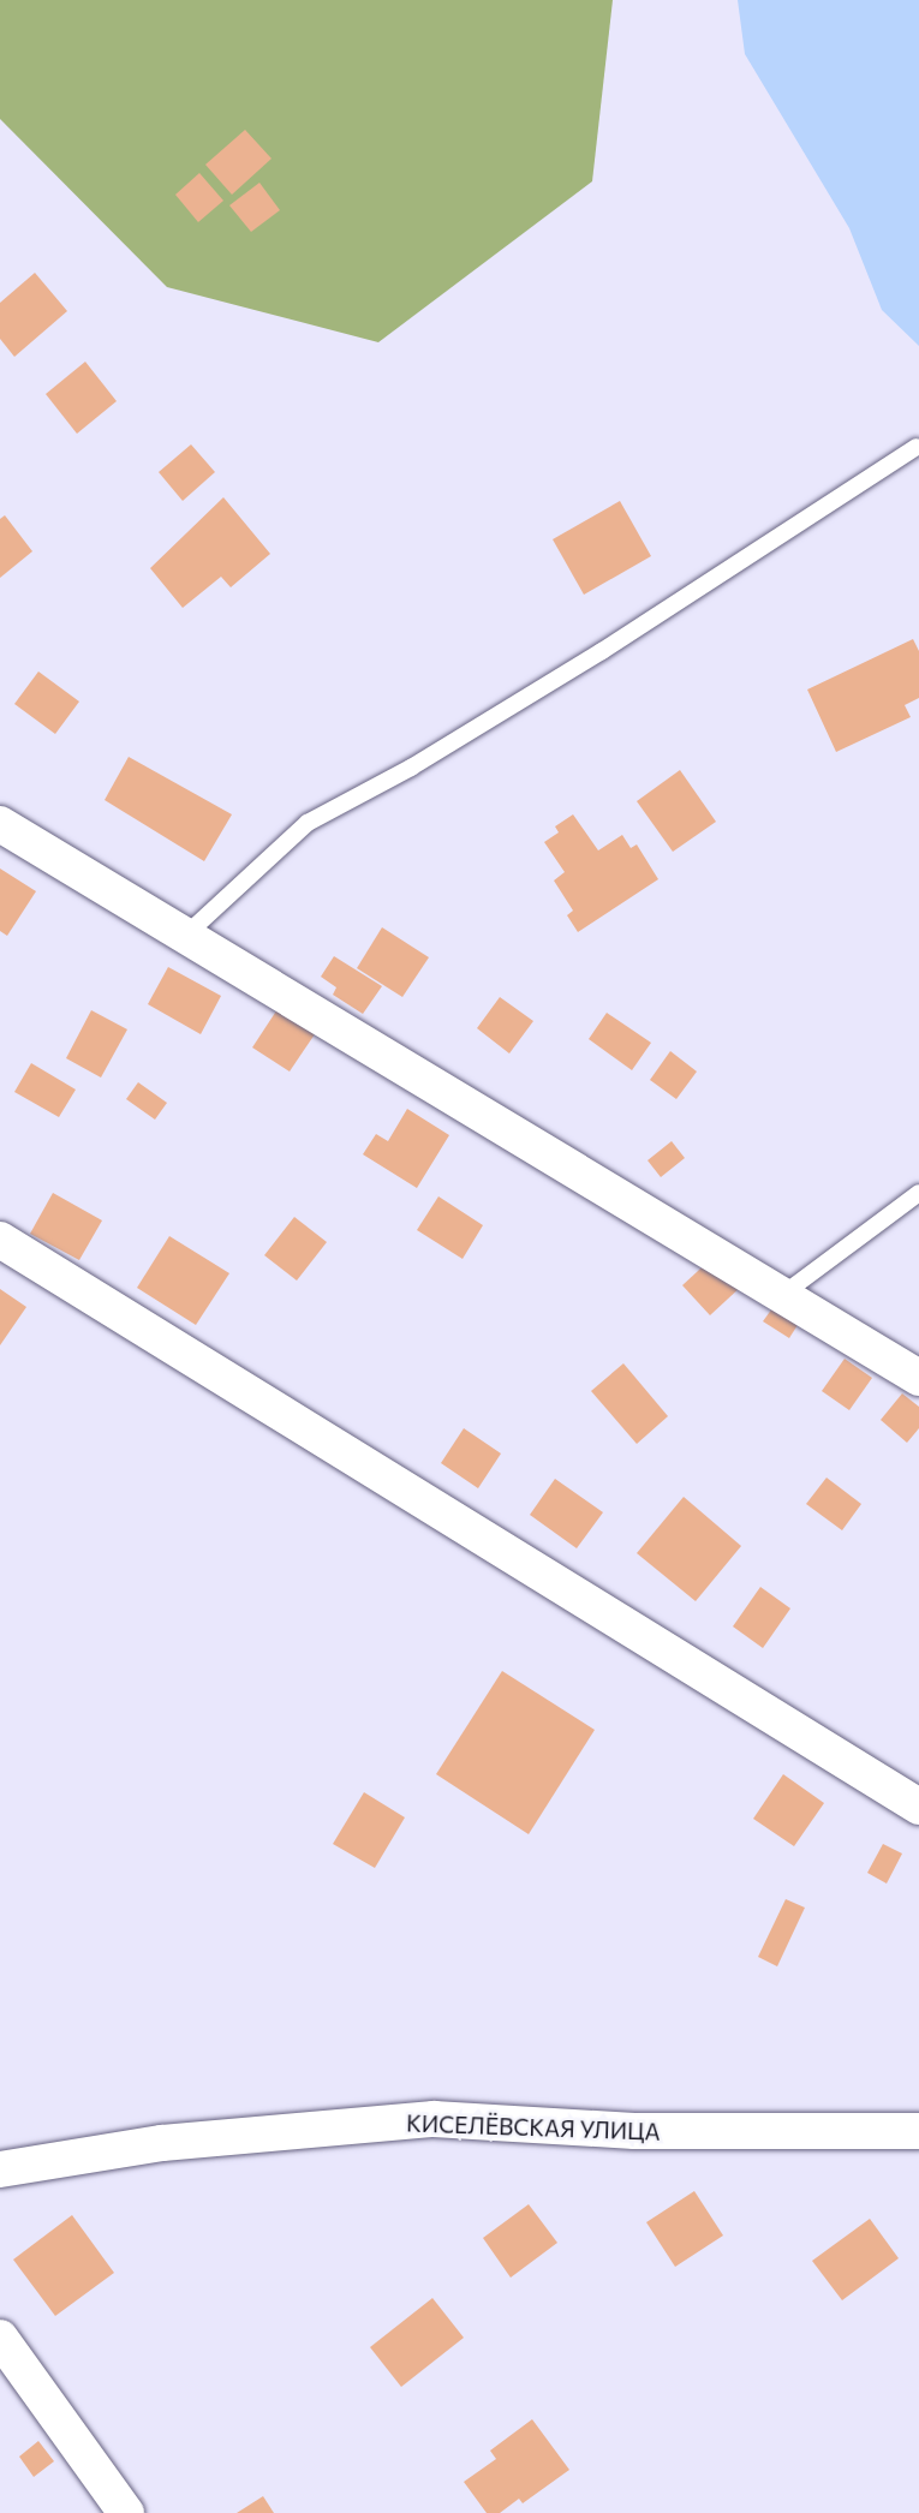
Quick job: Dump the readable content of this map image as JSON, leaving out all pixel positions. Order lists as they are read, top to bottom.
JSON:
{
  "streets": {
    "street": ["КИСЕЛЁВСКАЯ УЛИЦА"]
  }
}
